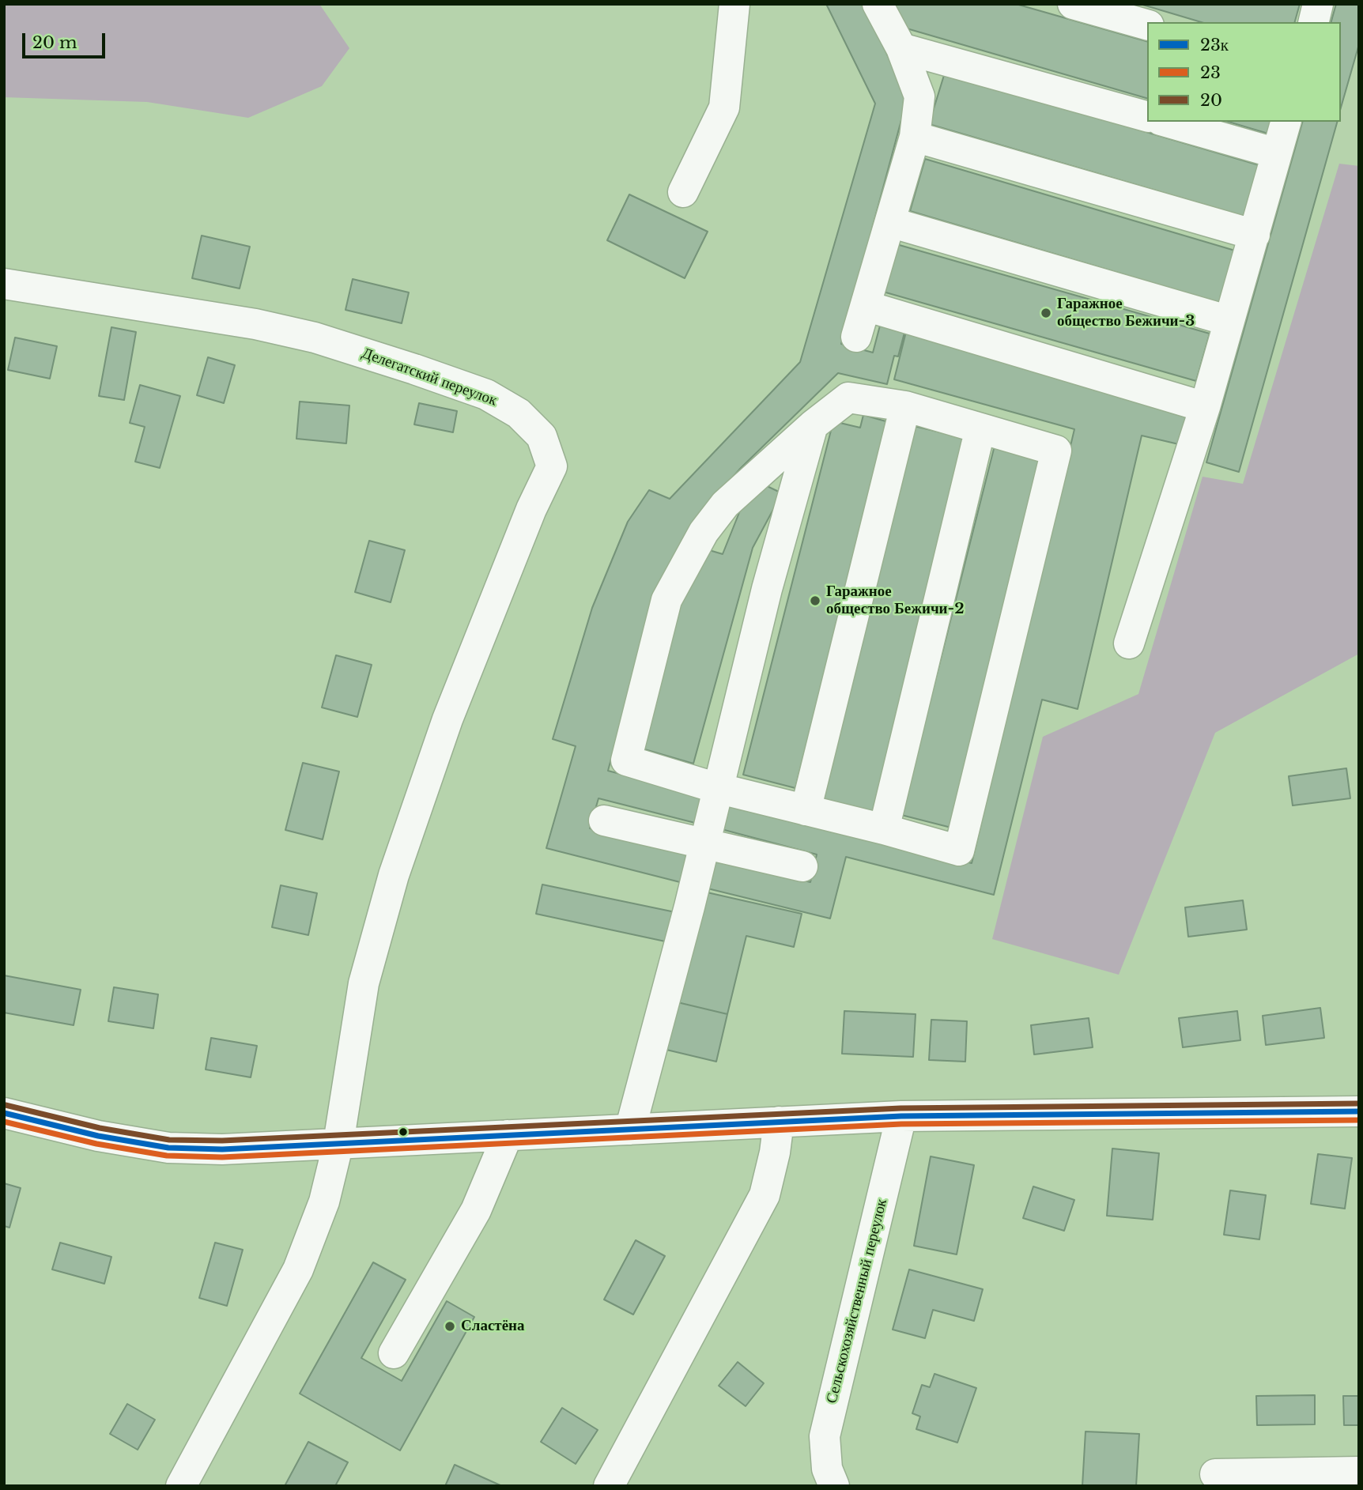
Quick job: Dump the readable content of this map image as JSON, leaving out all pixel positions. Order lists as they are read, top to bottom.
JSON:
{
  "streets": {
    "street": ["Делегатский переулок", "Сельскохозяйственный переулок"]
  },
  "places": ["Гаражное общество Бежичи-3", "Гаражное общество Бежичи-2", "Сластёна"],
  "lines": ["transit line 20", "transit line 23к", "transit line 23"],
  "legend": ["23к", "23", "20"],
  "scale_bar": "20 m"
}
